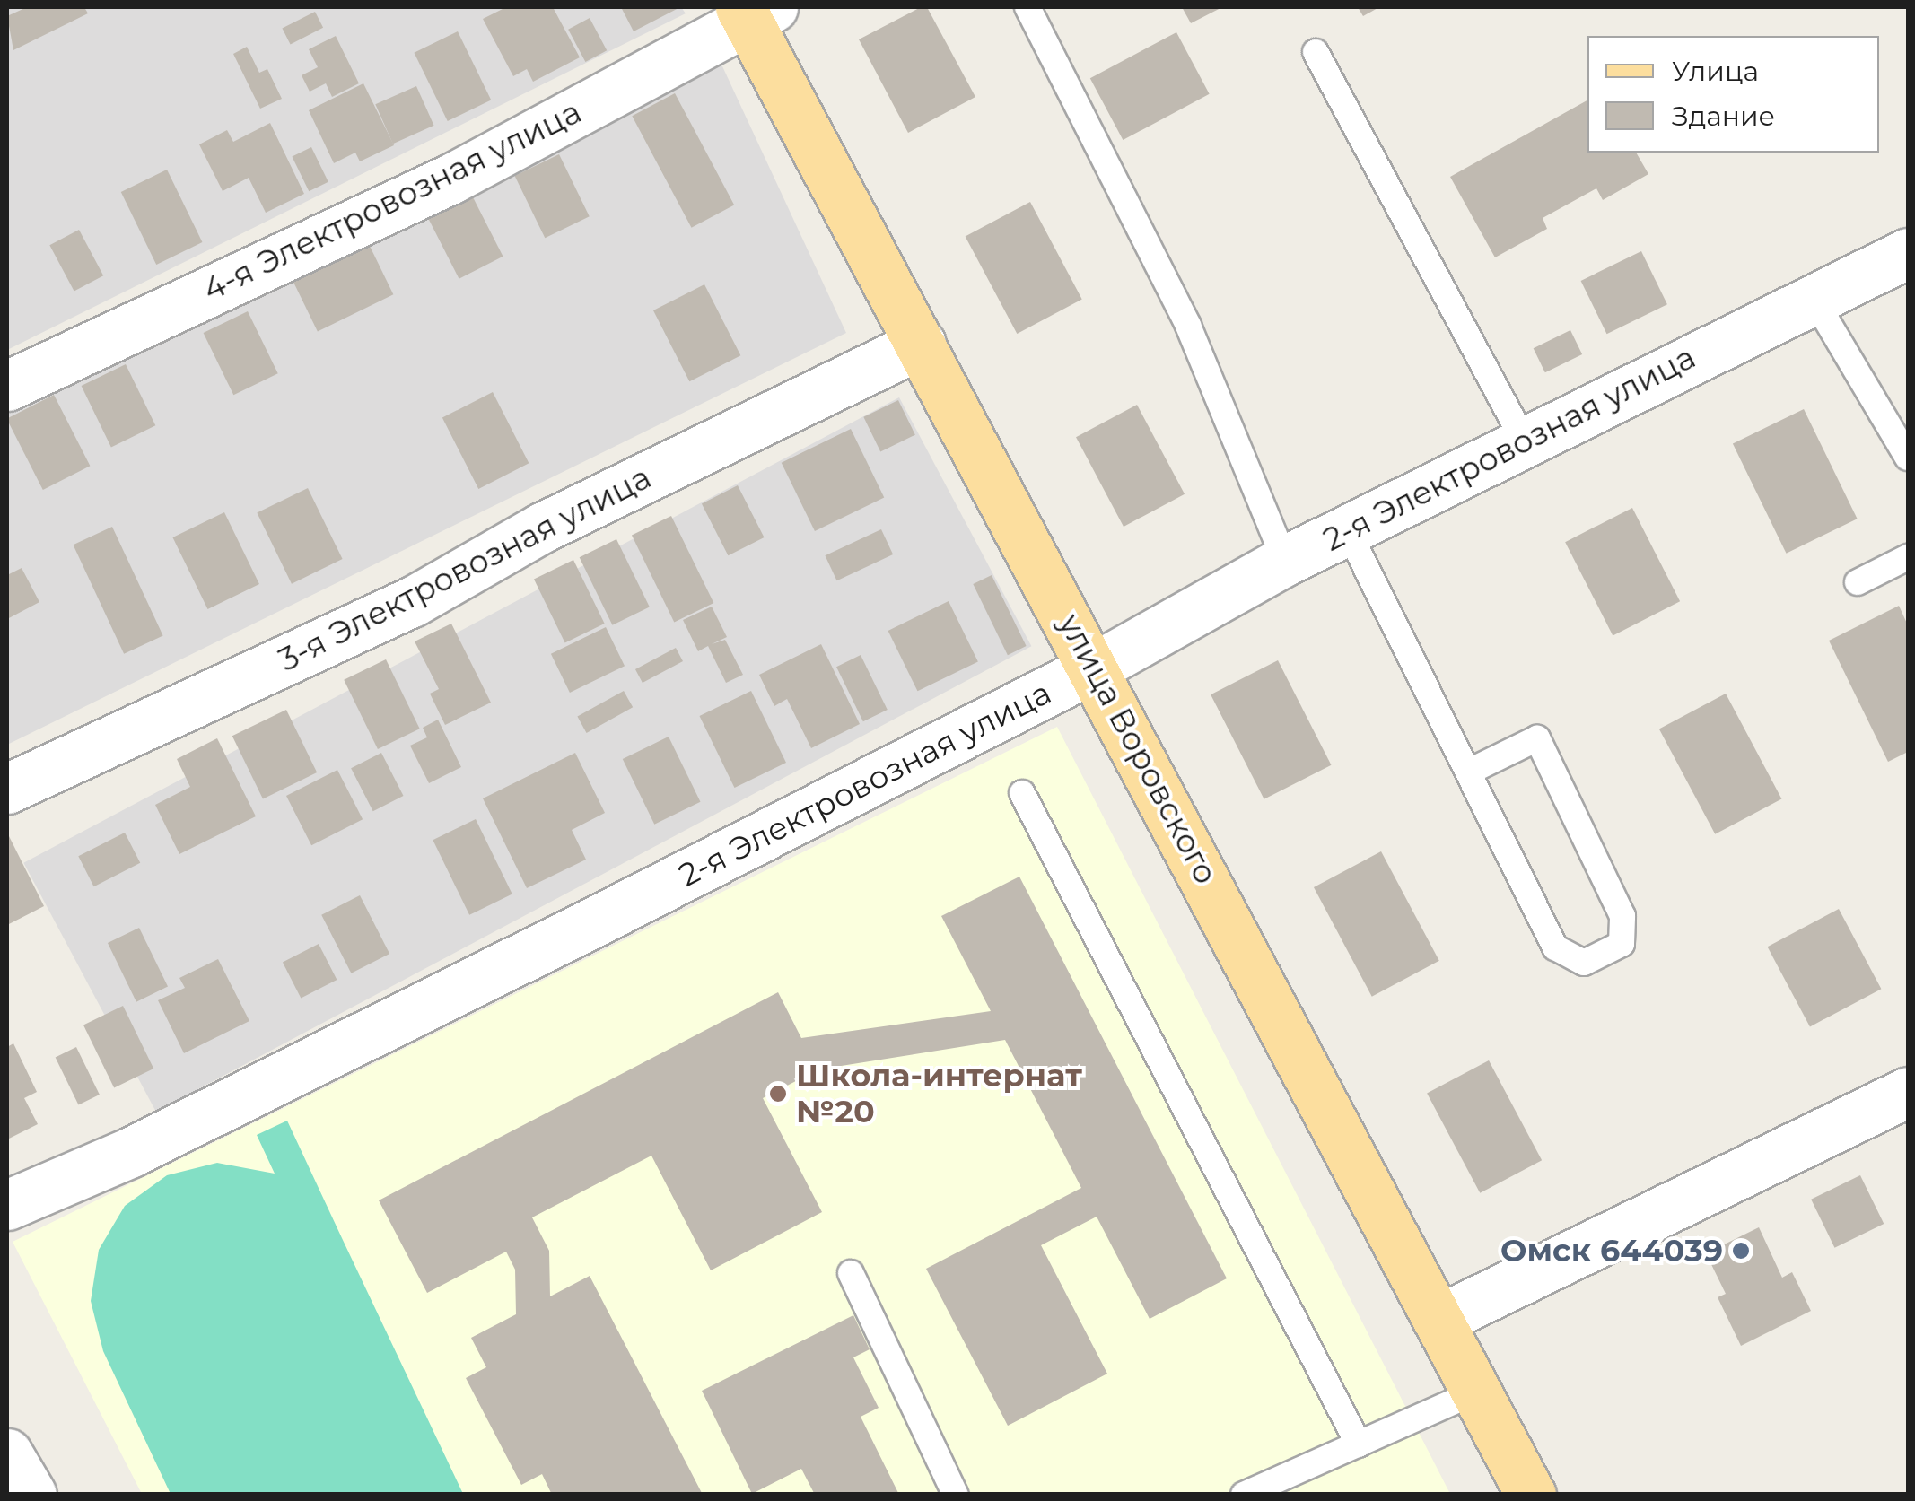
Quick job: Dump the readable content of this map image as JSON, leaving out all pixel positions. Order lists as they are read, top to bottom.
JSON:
{
  "streets": {
    "main road": ["улица Воровского"],
    "street": ["4-я Электровозная улица", "2-я Электровозная улица", "3-я Электровозная улица"]
  },
  "crossings": [
    ["4-я Электровозная улица", "улица Воровского"],
    ["2-я Электровозная улица", "улица Воровского"],
    ["3-я Электровозная улица", "улица Воровского"]
  ],
  "places": ["Школа-интернат №20", "Омск 644039"],
  "legend": ["Улица", "Здание"]
}
